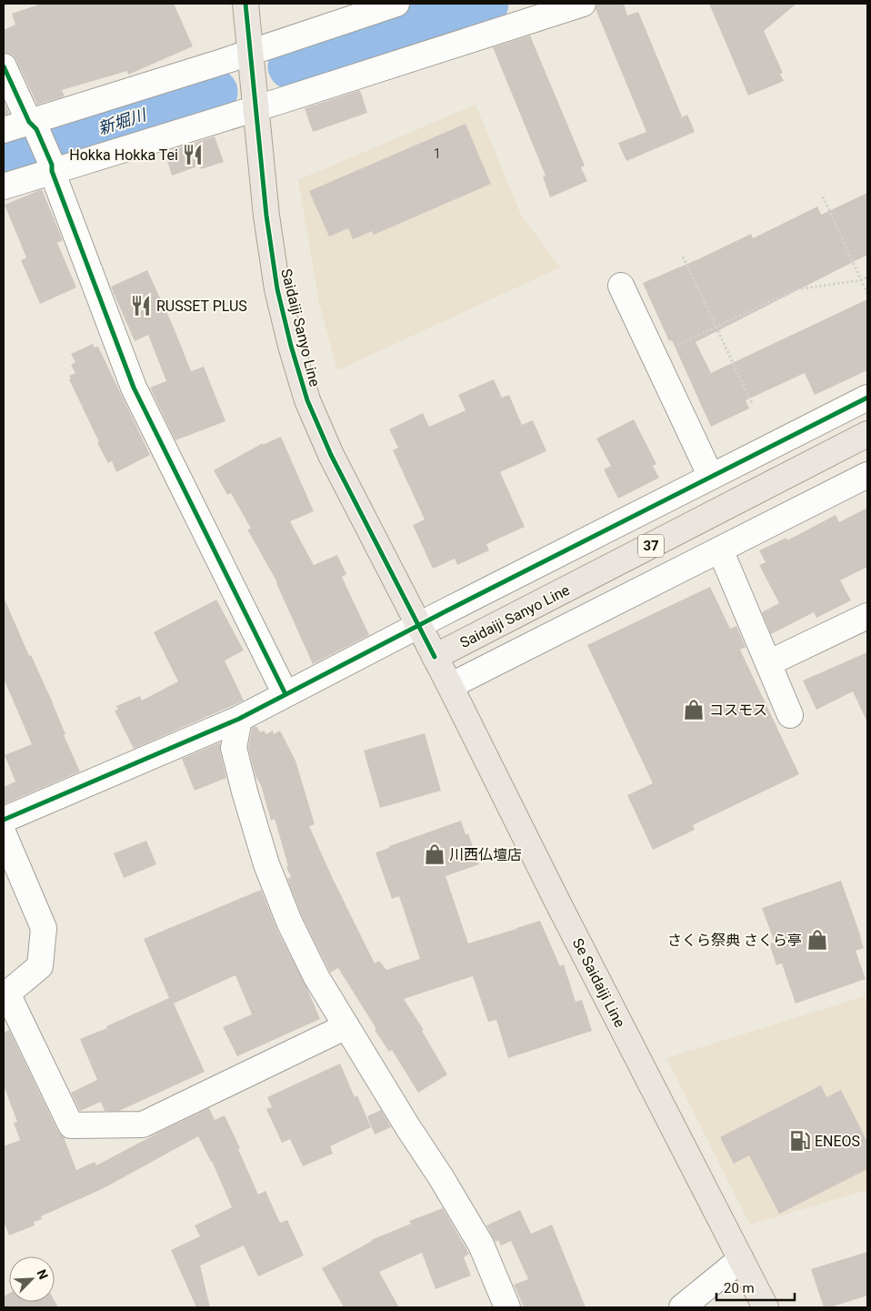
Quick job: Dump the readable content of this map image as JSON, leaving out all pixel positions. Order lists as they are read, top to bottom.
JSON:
{
  "streets": {
    "main road": ["Saidaiji Sanyo Line", "37", "Se Saidaiji Line"]
  },
  "crossings": [
    ["Saidaiji Sanyo Line", "Se Saidaiji Line"]
  ],
  "water": ["新堀川"],
  "places": {
    "restaurant": ["Hokka Hokka Tei", "RUSSET PLUS"],
    "shop": ["コスモス", "川西仏壇店", "さくら祭典 さくら亭"],
    "fuel station": ["ENEOS"]
  },
  "house_numbers": ["1"],
  "scale_bar": "20 m",
  "north": "top right"
}
